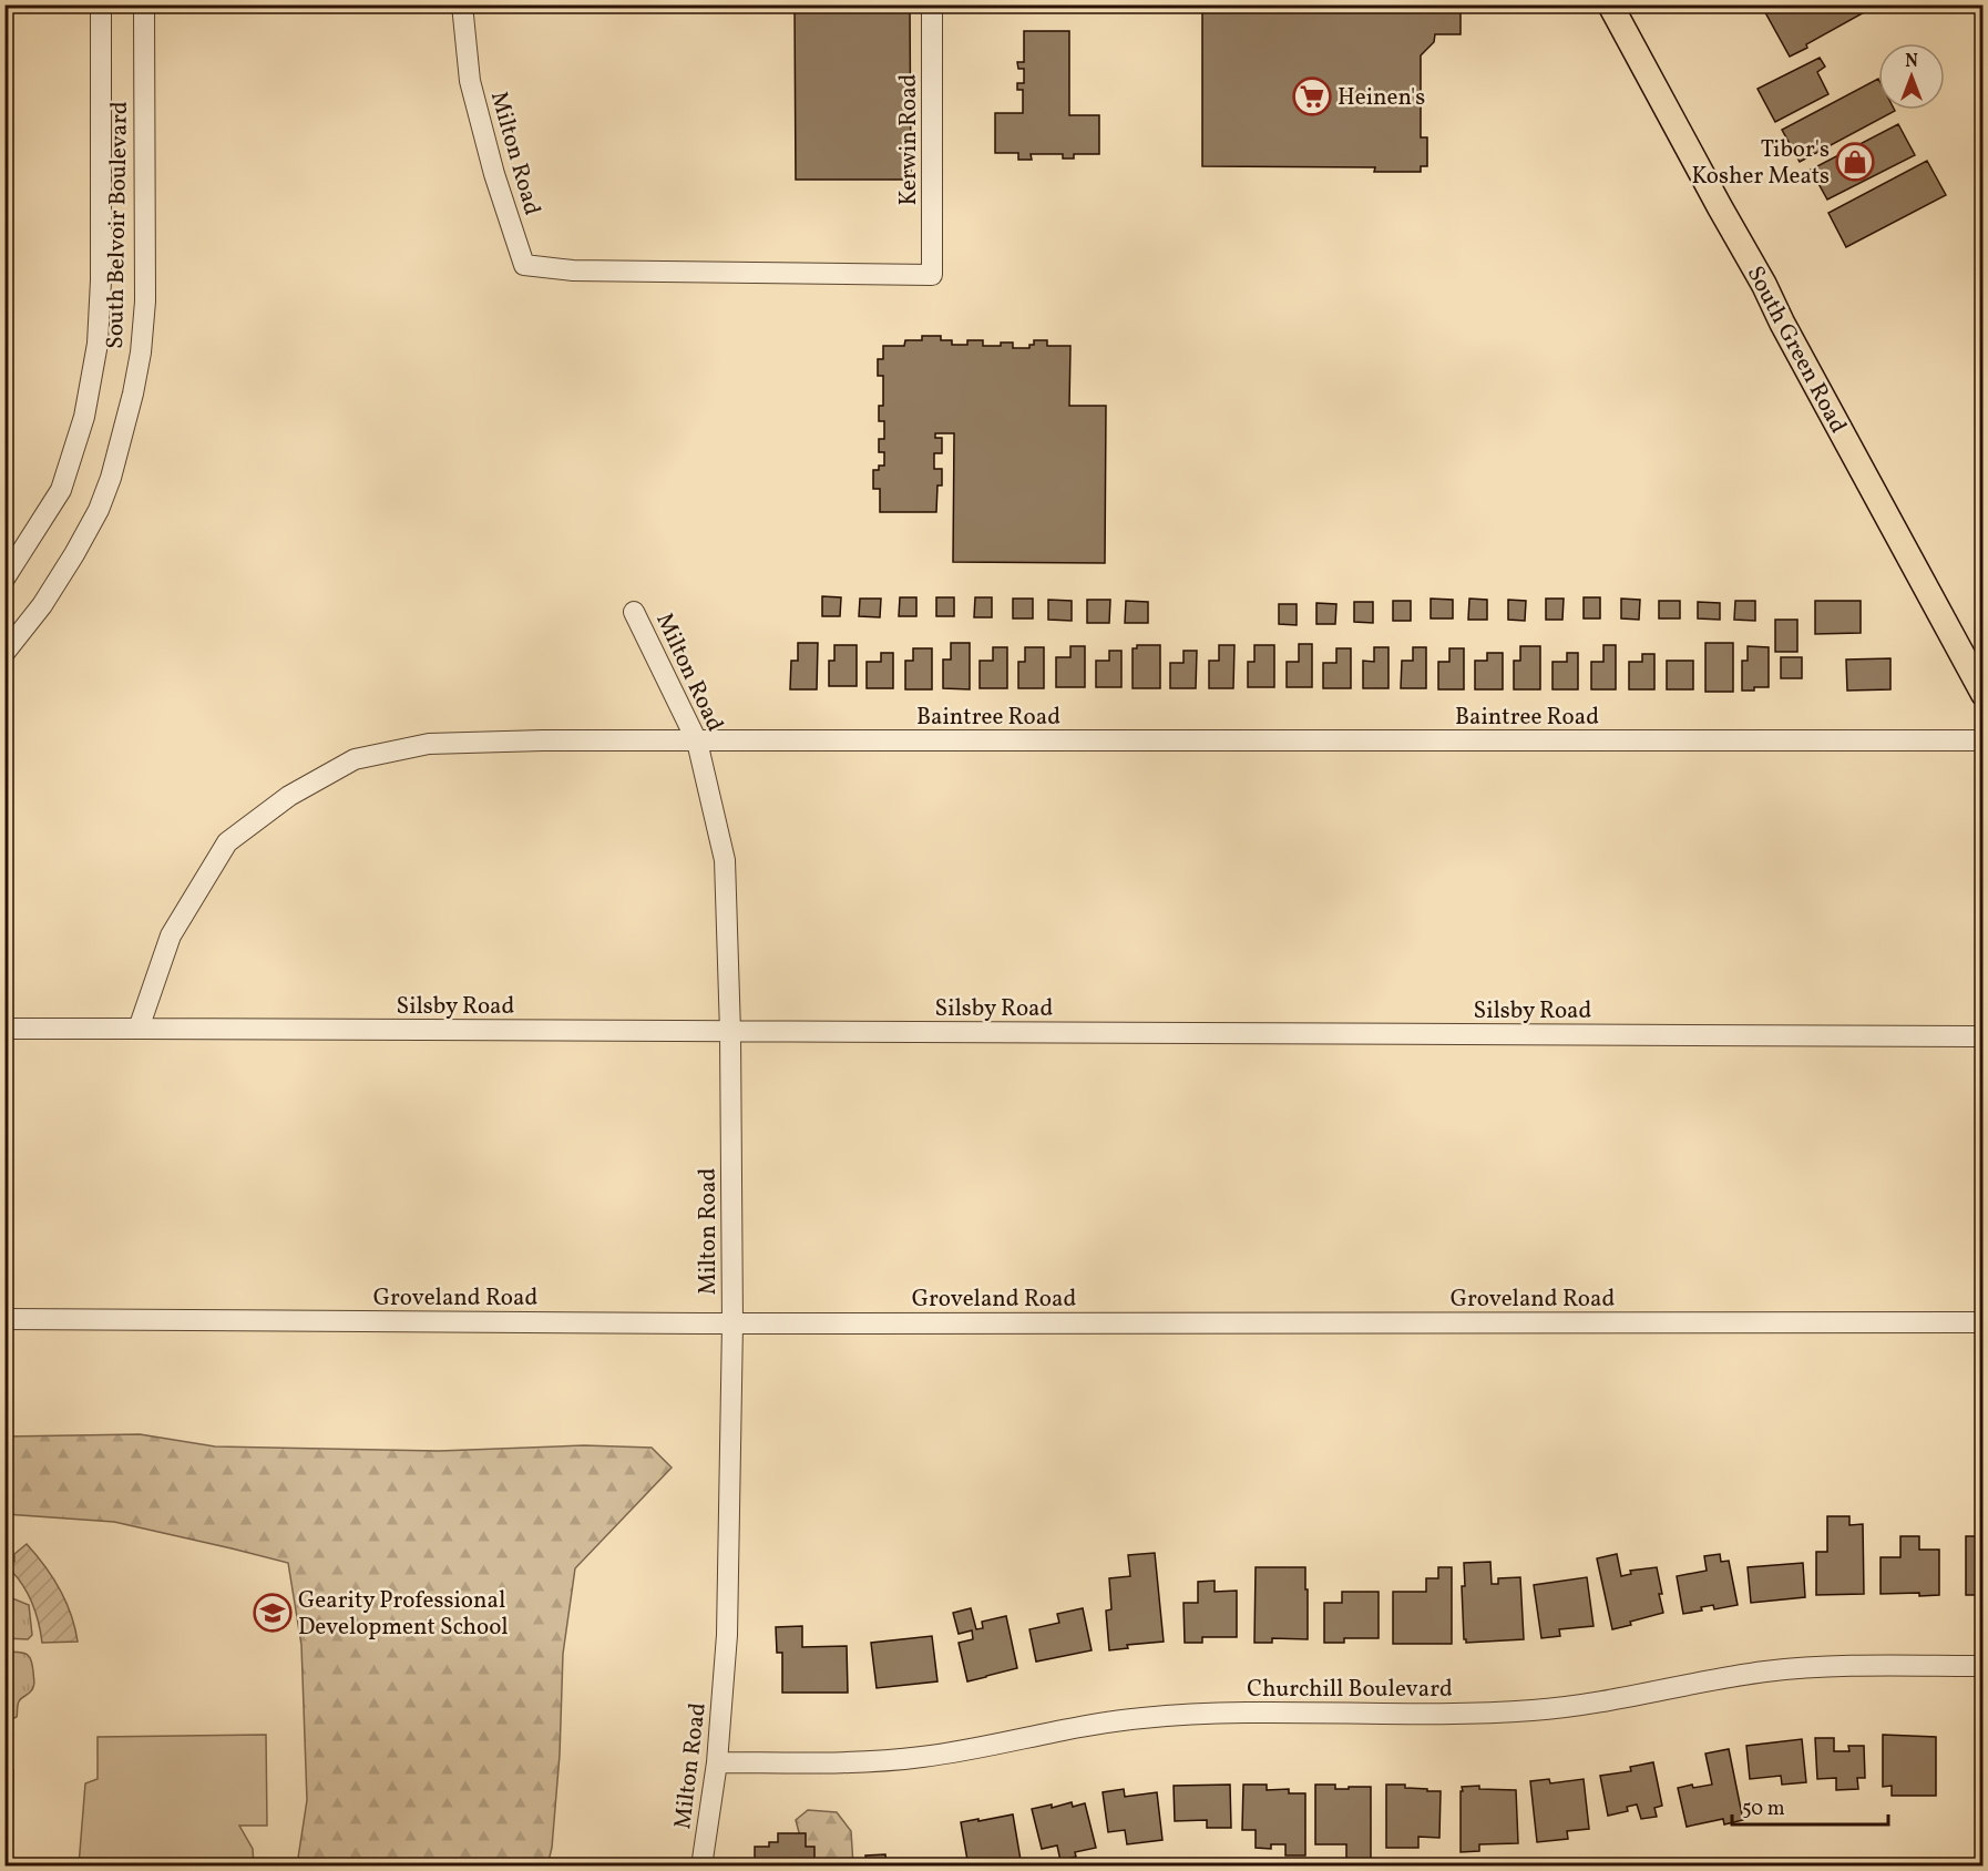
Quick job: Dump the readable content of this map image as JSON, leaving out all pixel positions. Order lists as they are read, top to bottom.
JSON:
{
  "streets": {
    "main road": ["South Green Road"],
    "street": [
      "Kerwin Road",
      "Milton Road",
      "South Belvoir Boulevard",
      "Baintree Road",
      "Silsby Road",
      "Groveland Road",
      "Churchill Boulevard"
    ]
  },
  "crossings": [
    ["Kerwin Road", "Milton Road"],
    ["Milton Road", "Baintree Road"],
    ["Milton Road", "Silsby Road"],
    ["Milton Road", "Groveland Road"],
    ["Milton Road", "Churchill Boulevard"],
    ["Baintree Road", "Silsby Road"]
  ],
  "places": {
    "supermarket": ["Heinen's"],
    "shop": ["Tibor's Kosher Meats"],
    "school or university": ["Gearity Professional Development School"]
  },
  "scale_bar": "50 m",
  "north": "top"
}
